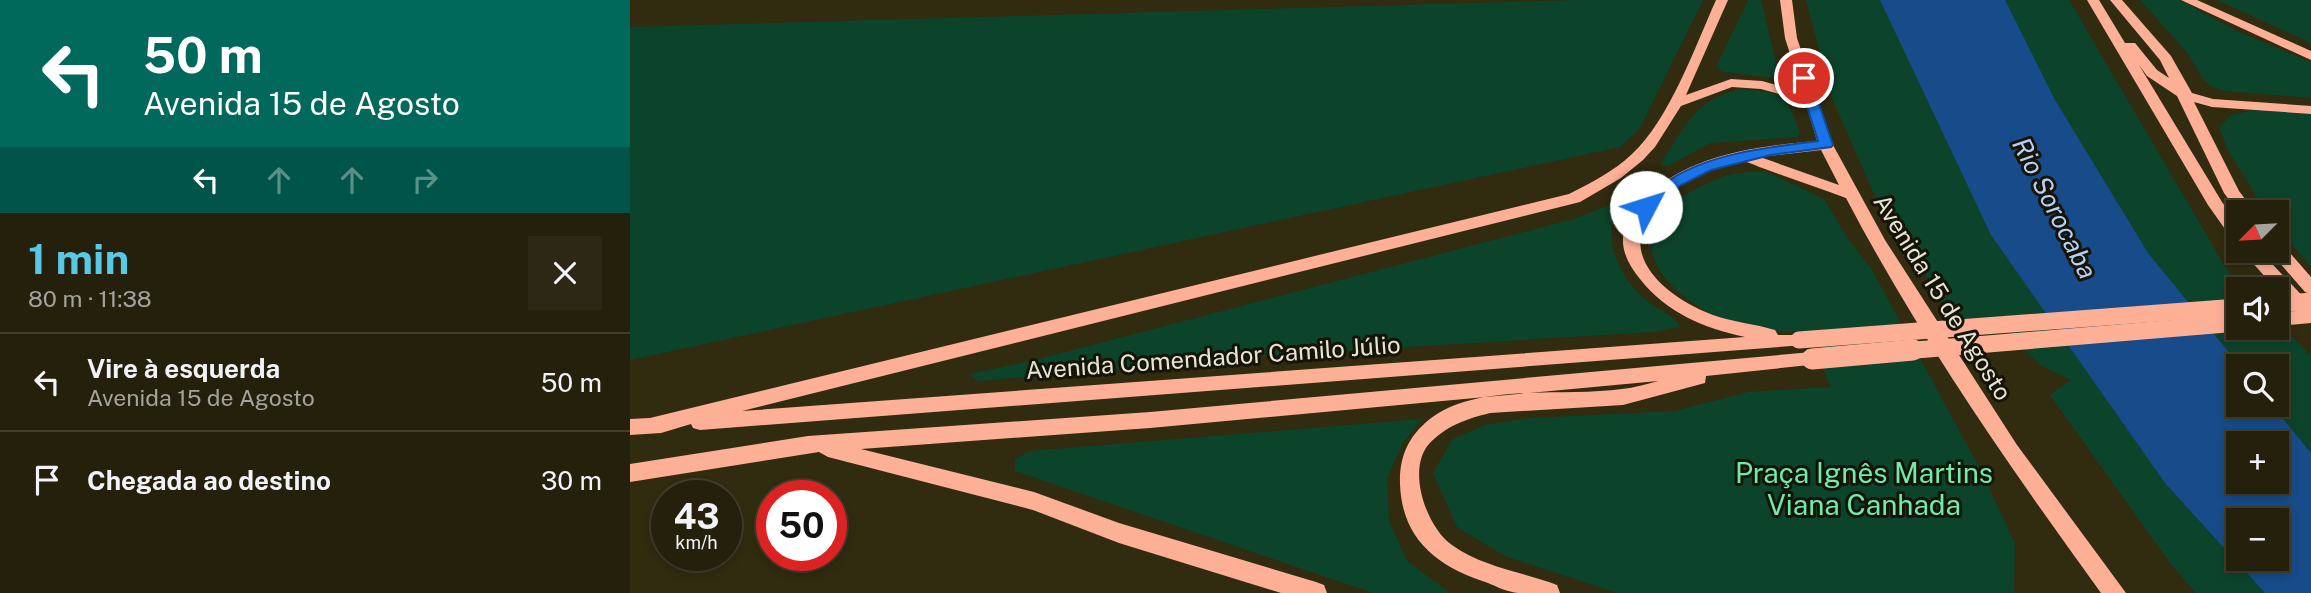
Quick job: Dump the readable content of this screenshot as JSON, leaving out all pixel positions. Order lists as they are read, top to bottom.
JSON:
{
  "streets": {
    "main road": ["Avenida 15 de Agosto", "Avenida Comendador Camilo Júlio"]
  },
  "water": ["Rio Sorocaba"],
  "parks": ["Praça Ignês Martins Viana Canhada"],
  "north": "bottom left",
  "page": {
    "turn": ["50 m", "Avenida 15 de Agosto"],
    "map_buttons": ["+", "−"],
    "heading": ["1 min", "80 m · 11:38"],
    "list": [
      {
        "name": "Vire à esquerda",
        "note": "Avenida 15 de Agosto",
        "value": "50 m"
      },
      {
        "name": "Chegada ao destino",
        "value": "30 m"
      }
    ],
    "speed": "43 km/h",
    "limit": "50"
  }
}
